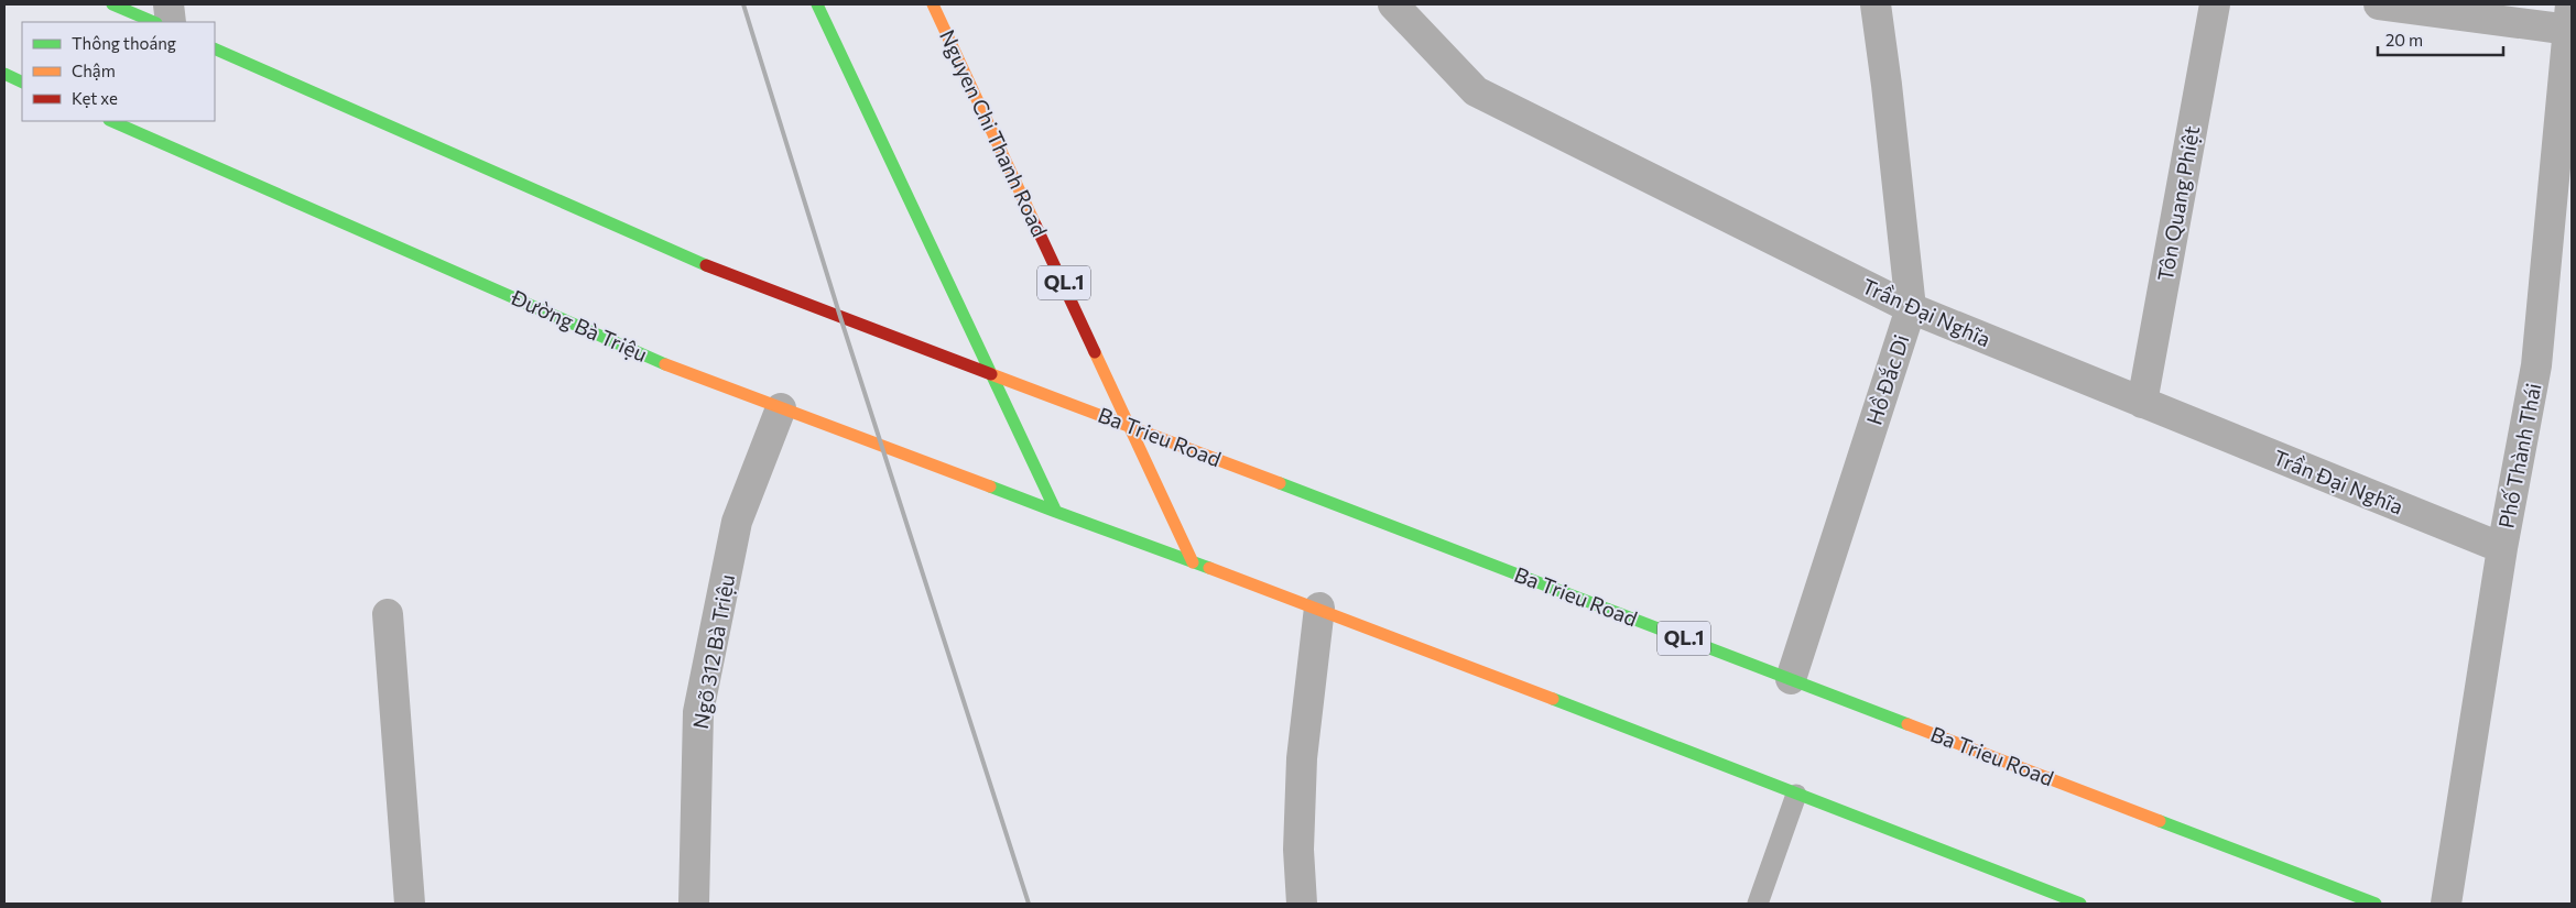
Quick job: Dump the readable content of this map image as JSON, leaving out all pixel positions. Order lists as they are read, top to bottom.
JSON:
{
  "streets": {
    "main road": [
      "Nguyen Chi Thanh Road",
      "QL.1",
      "Đường Bà Triệu",
      "Ba Trieu Road"
    ],
    "street": [
      "Tôn Quang Phiệt",
      "Trần Đại Nghĩa",
      "Hồ Đắc Di",
      "Phố Thành Thái",
      "Ngõ 312 Bà Triệu"
    ]
  },
  "crossings": [
    ["Nguyen Chi Thanh Road", "Ba Trieu Road"],
    ["Tôn Quang Phiệt", "Trần Đại Nghĩa"],
    ["Trần Đại Nghĩa", "Hồ Đắc Di"],
    ["Trần Đại Nghĩa", "Phố Thành Thái"],
    ["Đường Bà Triệu", "Ngõ 312 Bà Triệu"],
    ["Hồ Đắc Di", "Ba Trieu Road"]
  ],
  "legend": ["Thông thoáng", "Chậm", "Kẹt xe"],
  "scale_bar": "20 m"
}
